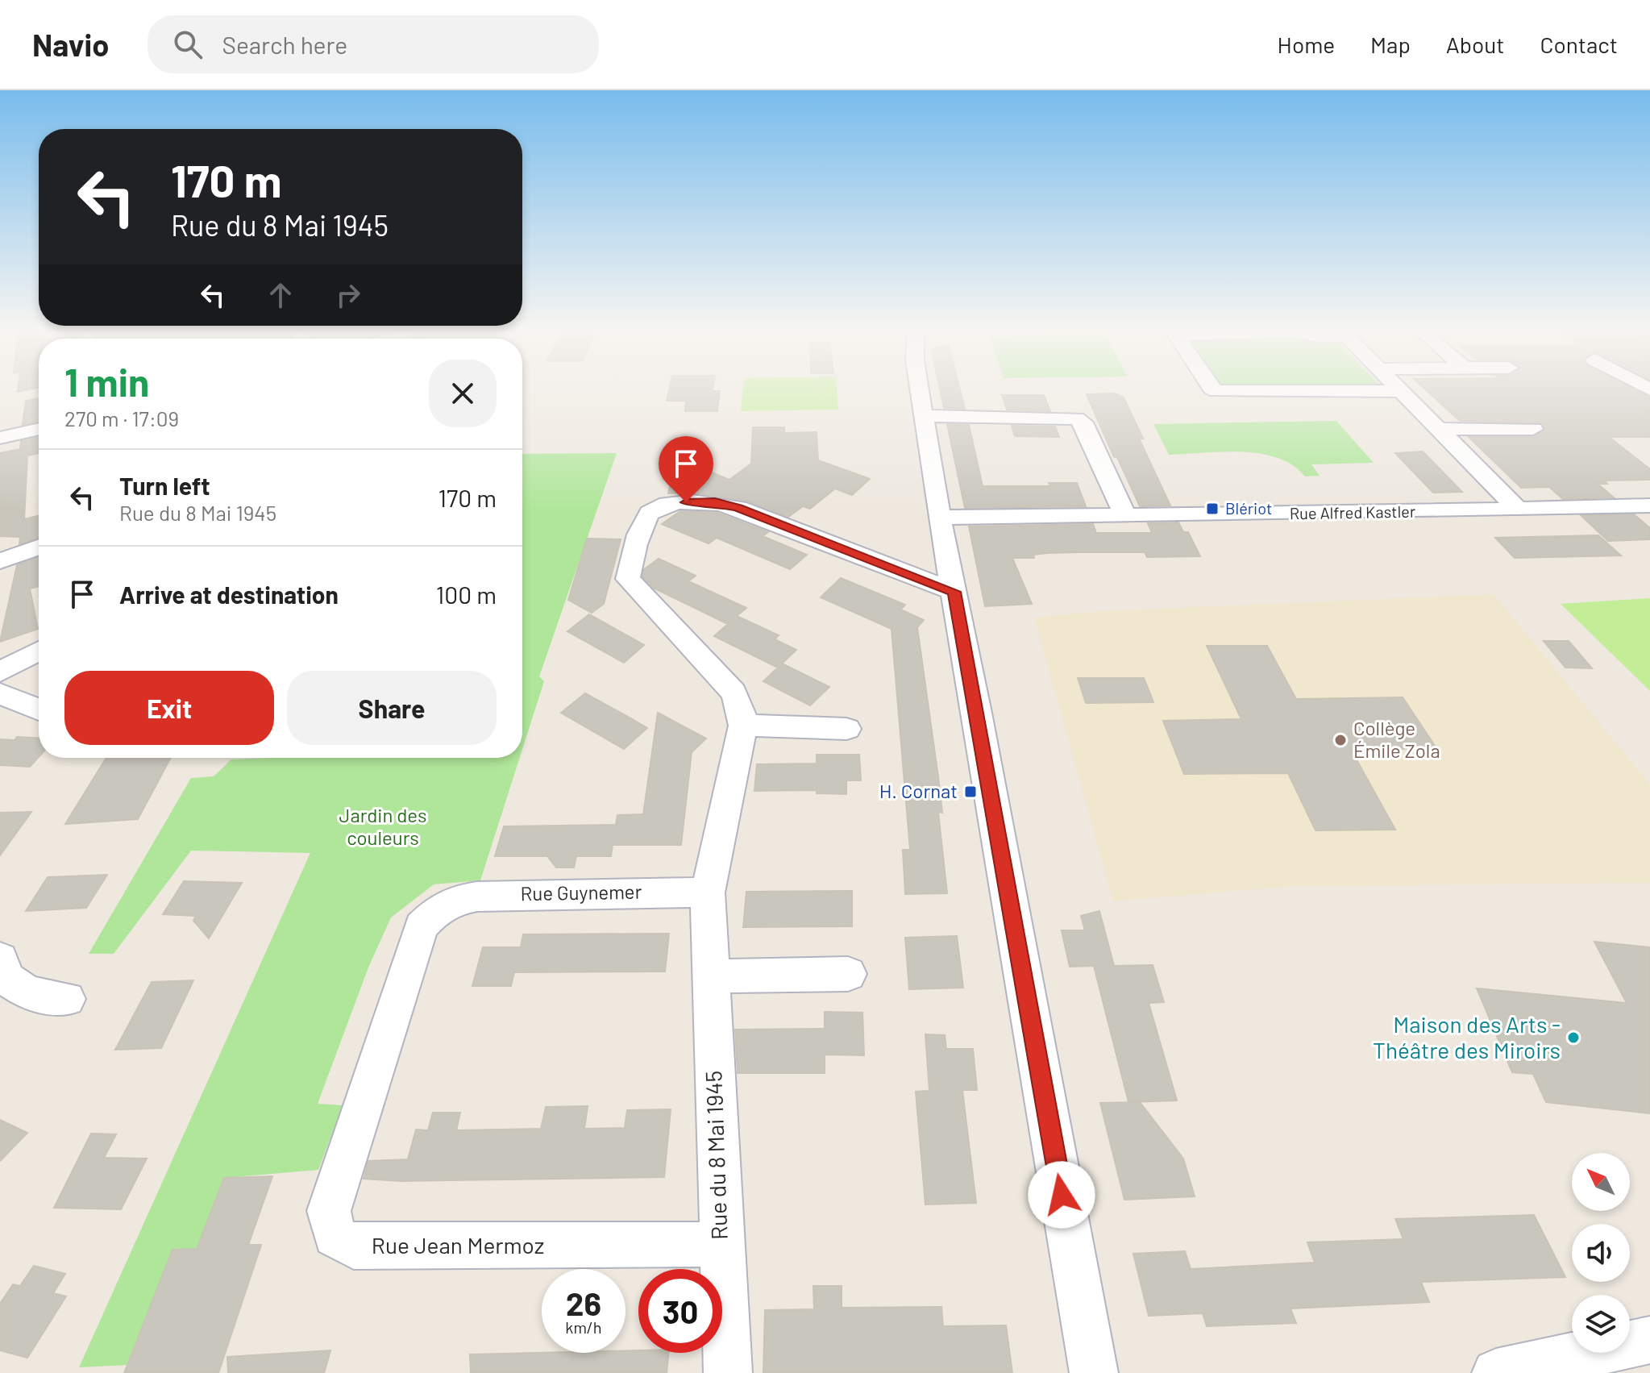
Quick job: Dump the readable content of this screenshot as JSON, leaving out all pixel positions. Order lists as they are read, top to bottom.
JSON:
{
  "streets": {
    "street": [
      "Rue Alfred Kastler",
      "Rue Guynemer",
      "Rue du 8 Mai 1945",
      "Rue Jean Mermoz"
    ]
  },
  "crossings": [
    ["Rue Guynemer", "Rue du 8 Mai 1945"],
    ["Rue Guynemer", "Rue Jean Mermoz"],
    ["Rue du 8 Mai 1945", "Rue Jean Mermoz"]
  ],
  "parks": ["Jardin des couleurs"],
  "places": {
    "transit": ["Blériot", "H. Cornat"],
    "other": ["Collège Émile Zola", "Maison des Arts - Théâtre des Miroirs"]
  },
  "north": "top left",
  "page": {
    "header": "Navio",
    "search": "Search here",
    "nav": [
      "Home",
      "Map",
      "About",
      "Contact"
    ],
    "turn": ["170 m", "Rue du 8 Mai 1945"],
    "heading": ["1 min", "270 m · 17:09"],
    "list": [
      {
        "name": "Turn left",
        "note": "Rue du 8 Mai 1945",
        "value": "170 m"
      },
      {
        "name": "Arrive at destination",
        "value": "100 m"
      }
    ],
    "buttons": ["Exit", "Share"],
    "speed": "26 km/h",
    "limit": "30"
  }
}
